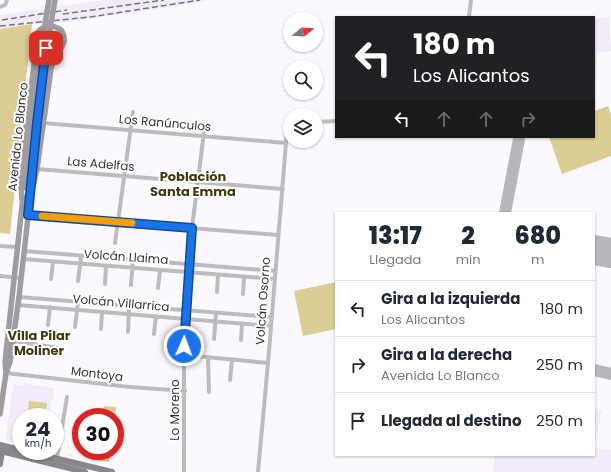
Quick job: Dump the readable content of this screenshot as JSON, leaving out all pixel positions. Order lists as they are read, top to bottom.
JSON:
{
  "streets": {
    "main road": ["Avenida Lo Blanco"],
    "street": [
      "Los Ranúnculos",
      "Las Adelfas",
      "Volcán Llaima",
      "Volcán Osorno",
      "Volcán Villarrica",
      "Montoya",
      "Lo Moreno"
    ]
  },
  "crossings": [
    ["Los Ranúnculos", "Avenida Lo Blanco"],
    ["Los Ranúnculos", "Lo Moreno"],
    ["Avenida Lo Blanco", "Volcán Llaima"],
    ["Avenida Lo Blanco", "Volcán Villarrica"],
    ["Avenida Lo Blanco", "Montoya"],
    ["Las Adelfas", "Volcán Osorno"],
    ["Las Adelfas", "Lo Moreno"],
    ["Volcán Llaima", "Volcán Osorno"],
    ["Volcán Llaima", "Lo Moreno"],
    ["Volcán Osorno", "Volcán Villarrica"],
    ["Volcán Villarrica", "Lo Moreno"],
    ["Montoya", "Lo Moreno"]
  ],
  "districts": ["Población Santa Emma", "Villa Pilar Moliner"],
  "north": "right",
  "page": {
    "turn": ["180 m", "Los Alicantos"],
    "eta": [
      "13:17",
      "Llegada",
      "2",
      "min",
      "680",
      "m"
    ],
    "list": [
      {
        "name": "Gira a la izquierda",
        "note": "Los Alicantos",
        "value": "180 m"
      },
      {
        "name": "Gira a la derecha",
        "note": "Avenida Lo Blanco",
        "value": "250 m"
      },
      {
        "name": "Llegada al destino",
        "value": "250 m"
      }
    ],
    "speed": "24 km/h",
    "limit": "30"
  }
}
